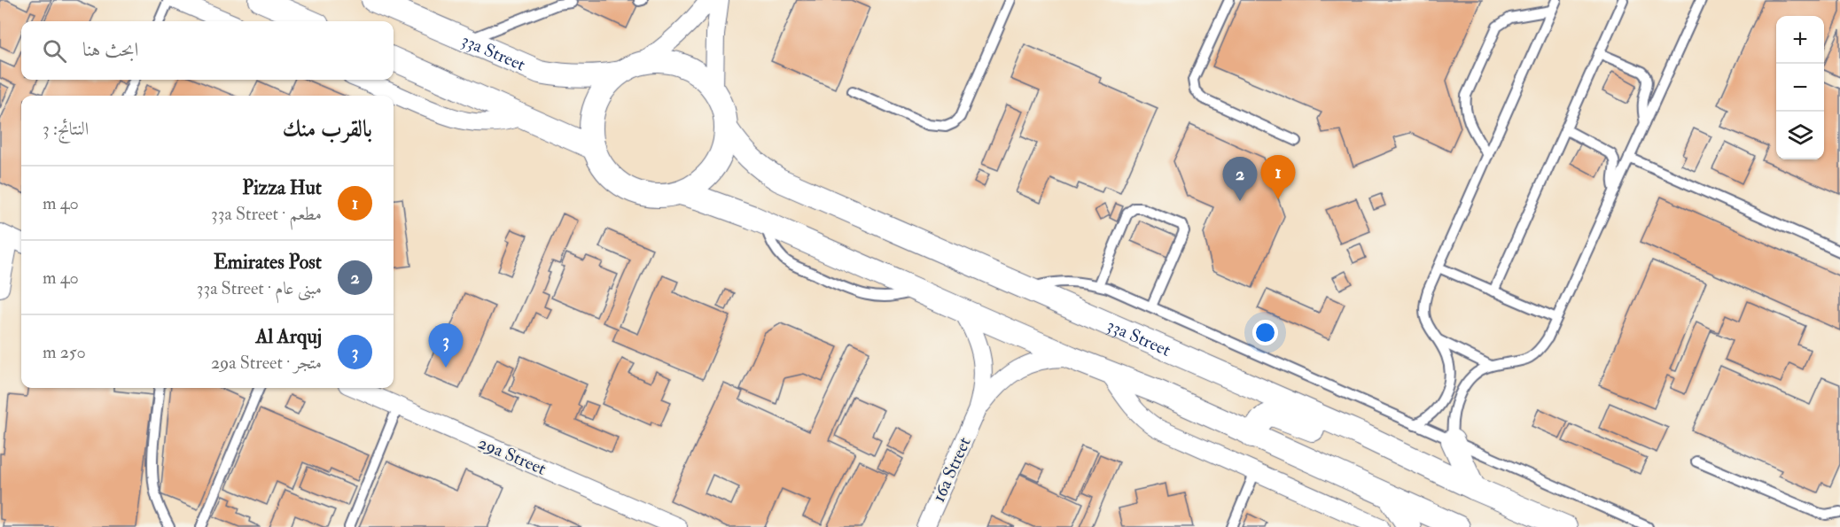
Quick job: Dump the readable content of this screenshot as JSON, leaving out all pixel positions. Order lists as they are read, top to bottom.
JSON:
{
  "streets": {
    "street": ["33a Street", "29a Street", "16a Street"]
  },
  "page": {
    "map_buttons": ["+", "−"],
    "search": "ابحث هنا",
    "heading": ["بالقرب منك", "النتائج: 3"],
    "pins": ["1", "2", "3"],
    "list": [
      {
        "mark": "1",
        "name": "Pizza Hut",
        "note": "مطعم · 33a Street",
        "value": "40 m"
      },
      {
        "mark": "2",
        "name": "Emirates Post",
        "note": "مبنى عام · 33a Street",
        "value": "40 m"
      },
      {
        "mark": "3",
        "name": "Al Arquj",
        "note": "متجر · 29a Street",
        "value": "250 m"
      }
    ]
  }
}
